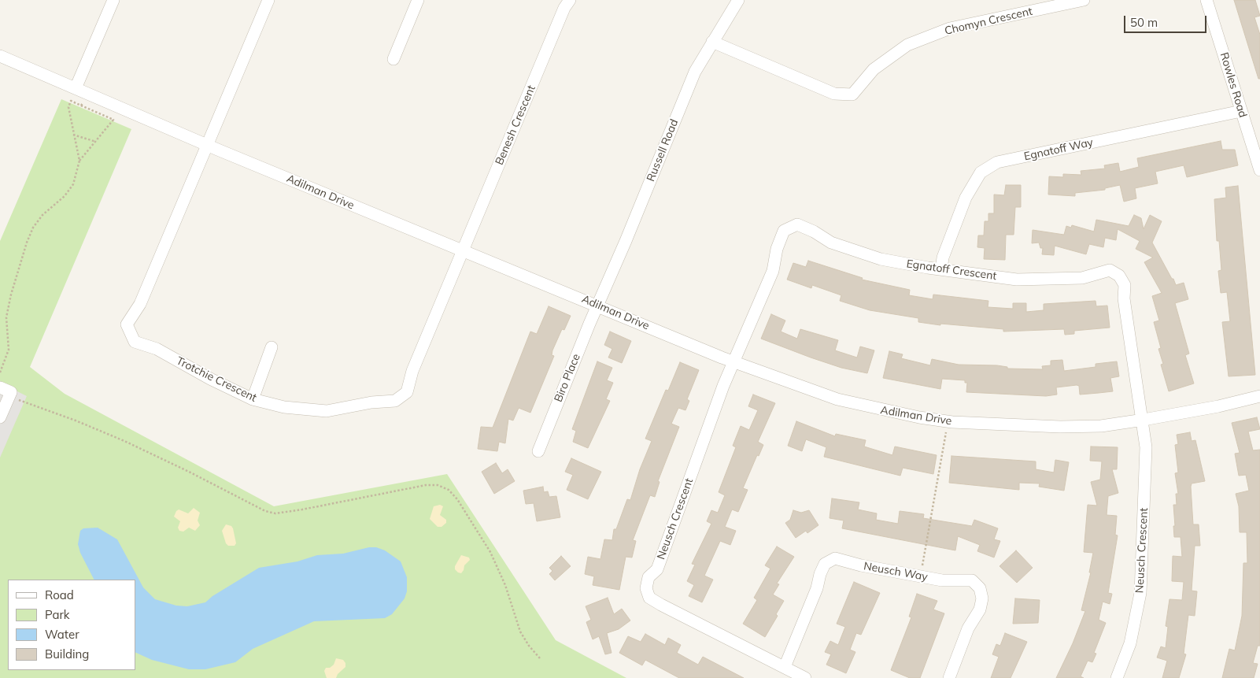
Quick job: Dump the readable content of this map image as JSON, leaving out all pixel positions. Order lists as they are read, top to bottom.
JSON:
{
  "streets": {
    "street": [
      "Chomyn Crescent",
      "Rowles Road",
      "Benesh Crescent",
      "Egnatoff Way",
      "Russell Road",
      "Adilman Drive",
      "Egnatoff Crescent",
      "Biro Place",
      "Trotchie Crescent",
      "Neusch Crescent",
      "Neusch Way"
    ]
  },
  "crossings": [
    ["Chomyn Crescent", "Russell Road"],
    ["Rowles Road", "Egnatoff Way"],
    ["Benesh Crescent", "Adilman Drive"],
    ["Benesh Crescent", "Trotchie Crescent"],
    ["Egnatoff Way", "Egnatoff Crescent"],
    ["Russell Road", "Adilman Drive"],
    ["Russell Road", "Biro Place"],
    ["Adilman Drive", "Egnatoff Crescent"],
    ["Adilman Drive", "Biro Place"],
    ["Adilman Drive", "Trotchie Crescent"],
    ["Adilman Drive", "Neusch Crescent"],
    ["Egnatoff Crescent", "Neusch Crescent"],
    ["Neusch Crescent", "Neusch Way"]
  ],
  "legend": [
    "Road",
    "Park",
    "Water",
    "Building"
  ],
  "scale_bar": "50 m"
}
